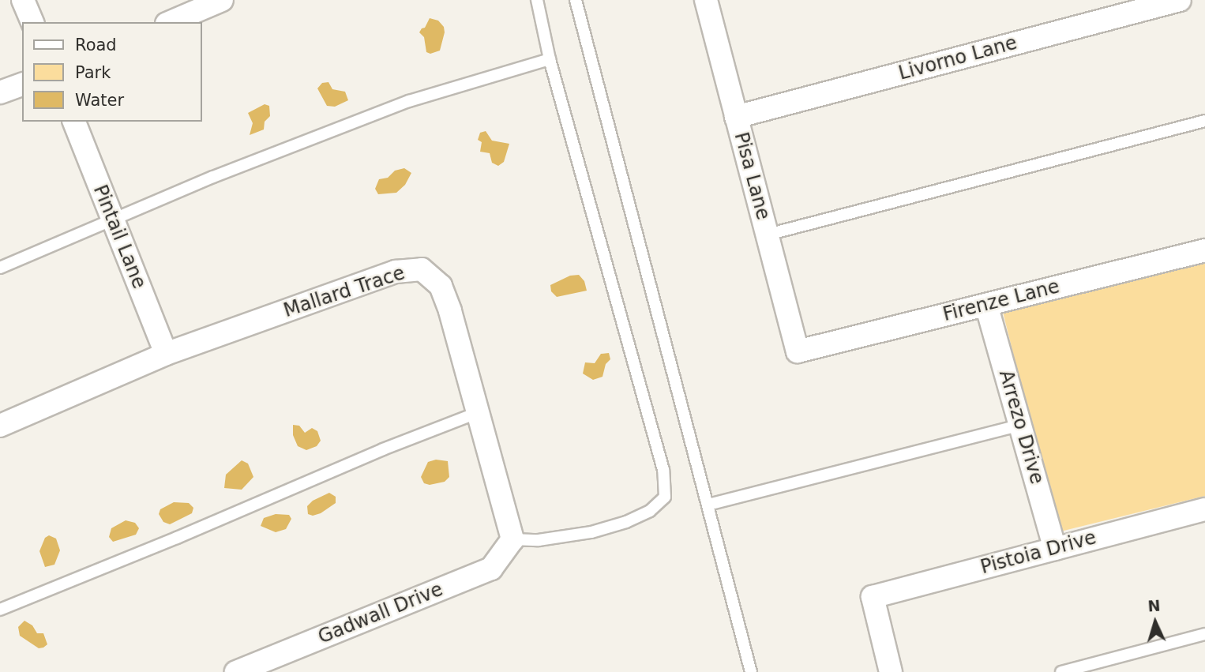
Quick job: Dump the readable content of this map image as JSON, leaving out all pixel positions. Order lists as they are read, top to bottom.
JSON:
{
  "streets": {
    "street": [
      "Livorno Lane",
      "Pisa Lane",
      "Pintail Lane",
      "Mallard Trace",
      "Firenze Lane",
      "Arrezo Drive",
      "Pistoia Drive",
      "Gadwall Drive"
    ]
  },
  "crossings": [
    ["Livorno Lane", "Pisa Lane"],
    ["Pisa Lane", "Firenze Lane"],
    ["Pintail Lane", "Mallard Trace"],
    ["Mallard Trace", "Gadwall Drive"],
    ["Firenze Lane", "Arrezo Drive"],
    ["Arrezo Drive", "Pistoia Drive"]
  ],
  "legend": ["Road", "Park", "Water"],
  "north": "top"
}
